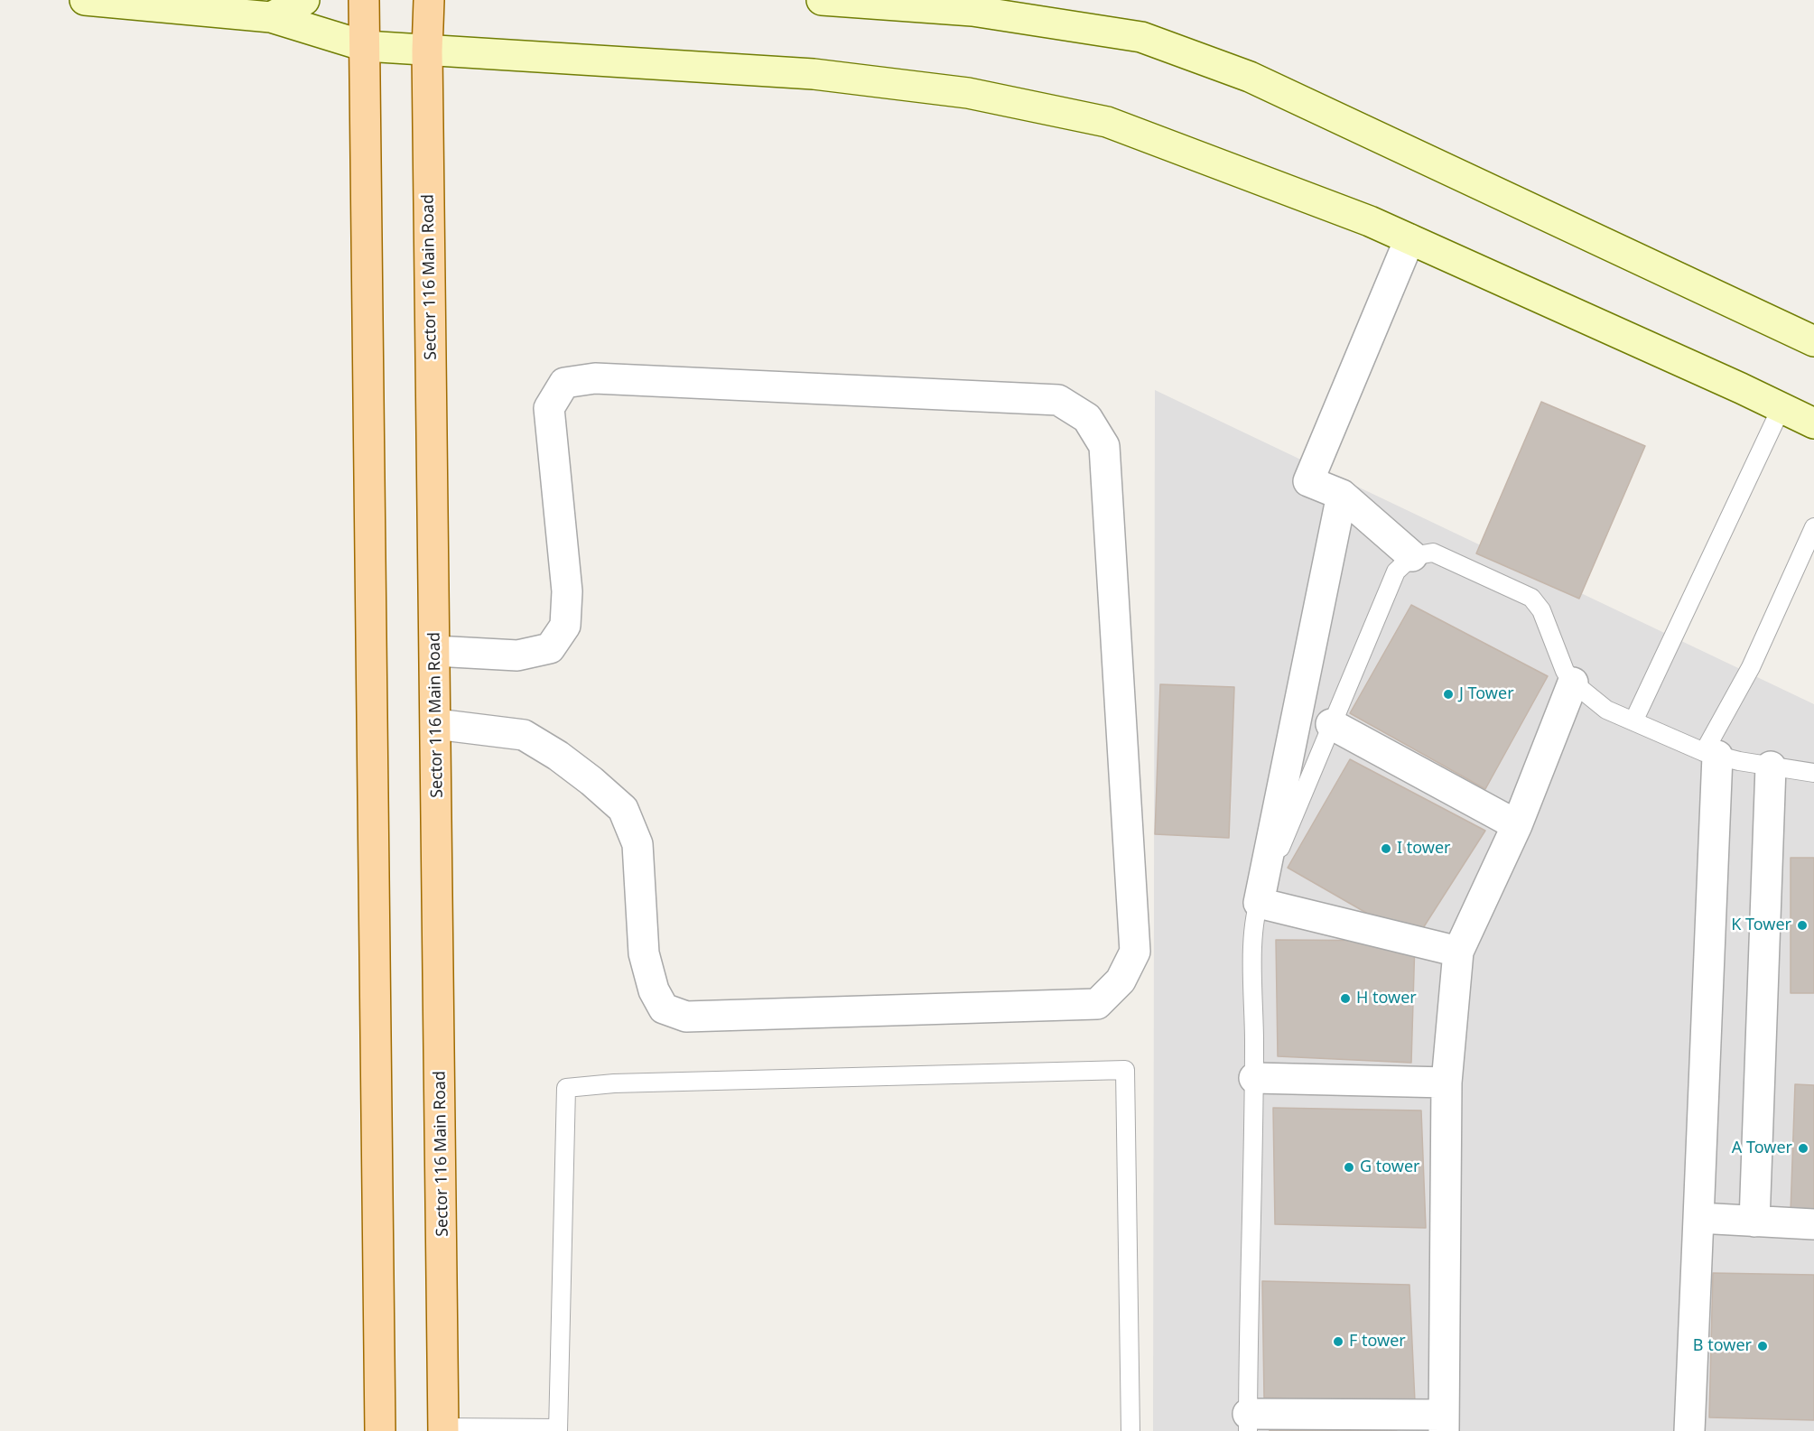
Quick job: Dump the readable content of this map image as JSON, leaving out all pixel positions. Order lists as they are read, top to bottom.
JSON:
{
  "streets": {
    "main road": ["Sector 116 Main Road"]
  },
  "places": [
    "J Tower",
    "I tower",
    "K Tower",
    "H tower",
    "A Tower",
    "G tower",
    "F tower",
    "B tower"
  ]
}
